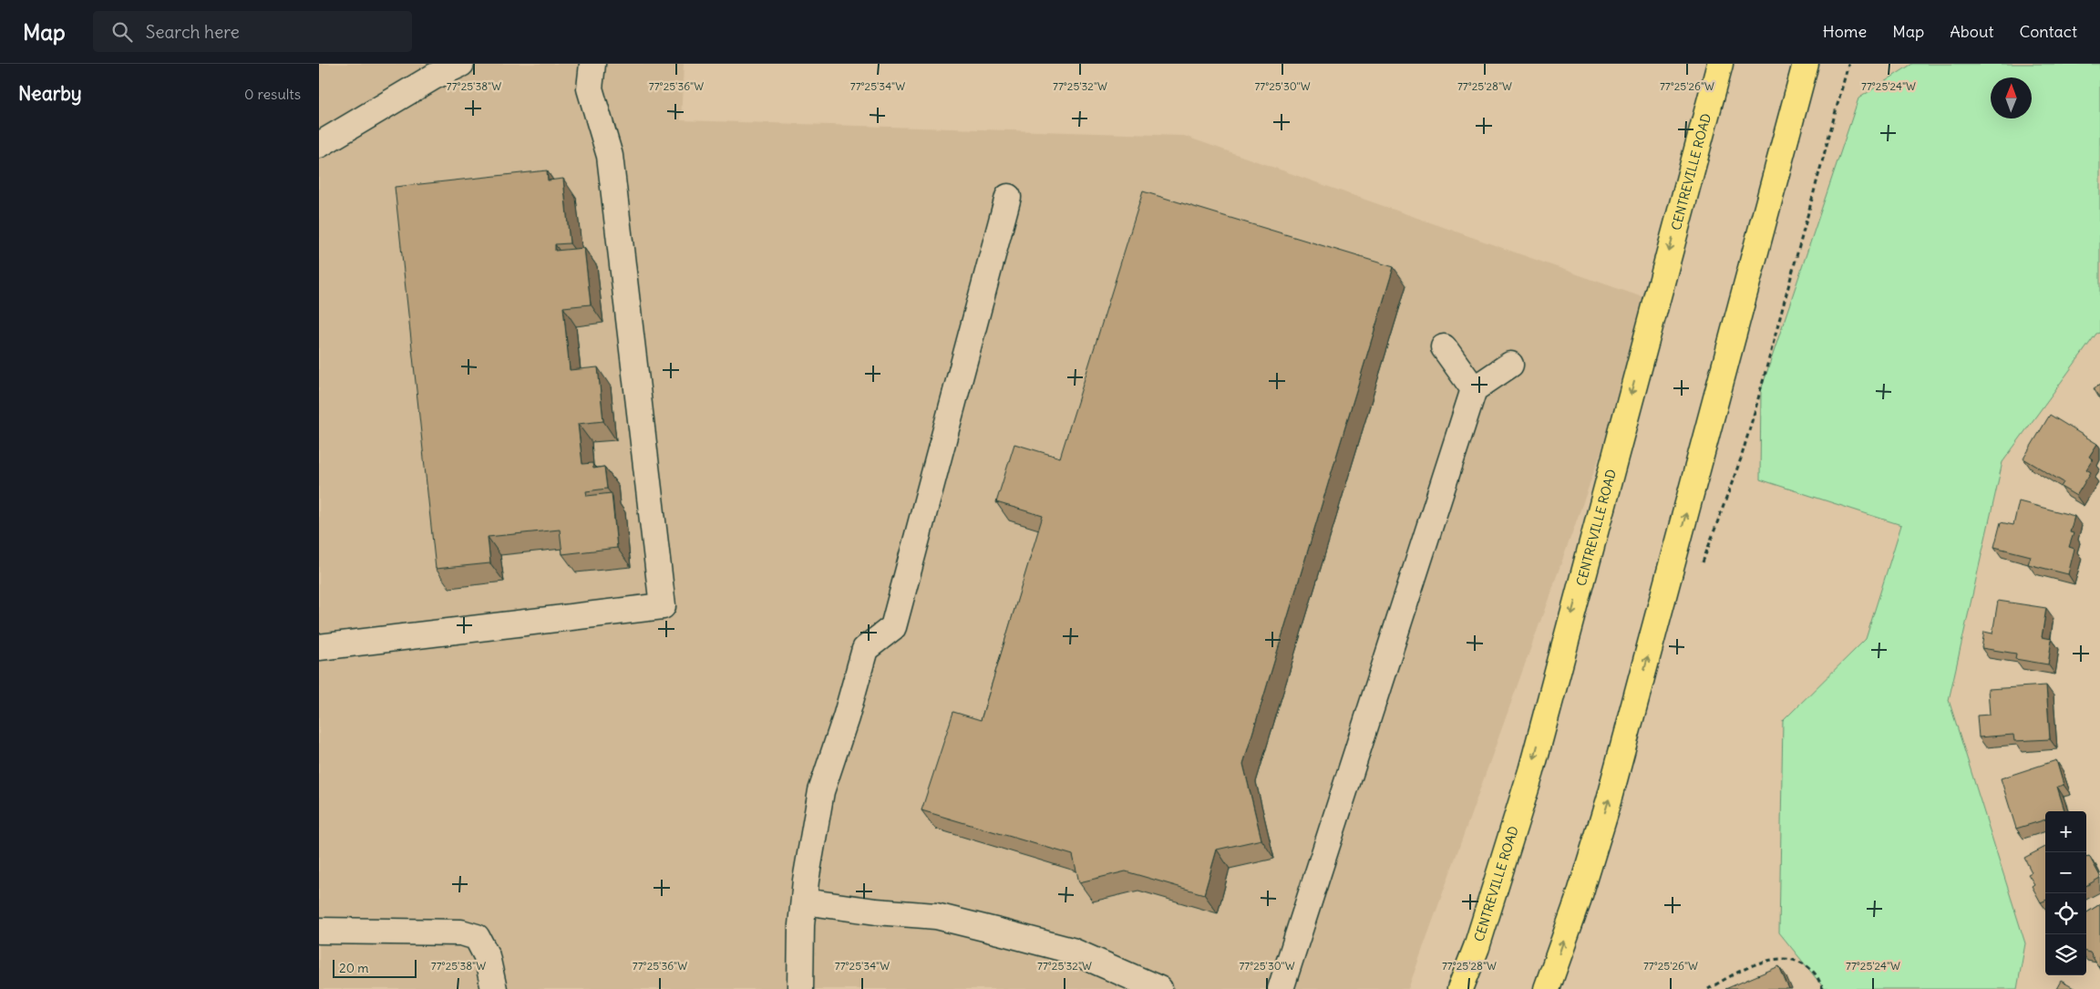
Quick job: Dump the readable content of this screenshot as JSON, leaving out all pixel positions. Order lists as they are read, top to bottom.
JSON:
{
  "streets": {
    "main road": ["CENTREVILLE ROAD"]
  },
  "scale_bar": "20 m",
  "north": "top",
  "page": {
    "header": "Map",
    "search": "Search here",
    "nav": [
      "Home",
      "Map",
      "About",
      "Contact"
    ],
    "heading": ["Nearby", "0 results"],
    "map_buttons": ["+", "−"],
    "scale": "20 m"
  },
  "coordinates": [
    "77°25'38\"W",
    "77°25'36\"W",
    "77°25'34\"W",
    "77°25'32\"W",
    "77°25'30\"W",
    "77°25'28\"W",
    "77°25'26\"W",
    "77°25'24\"W"
  ]
}
